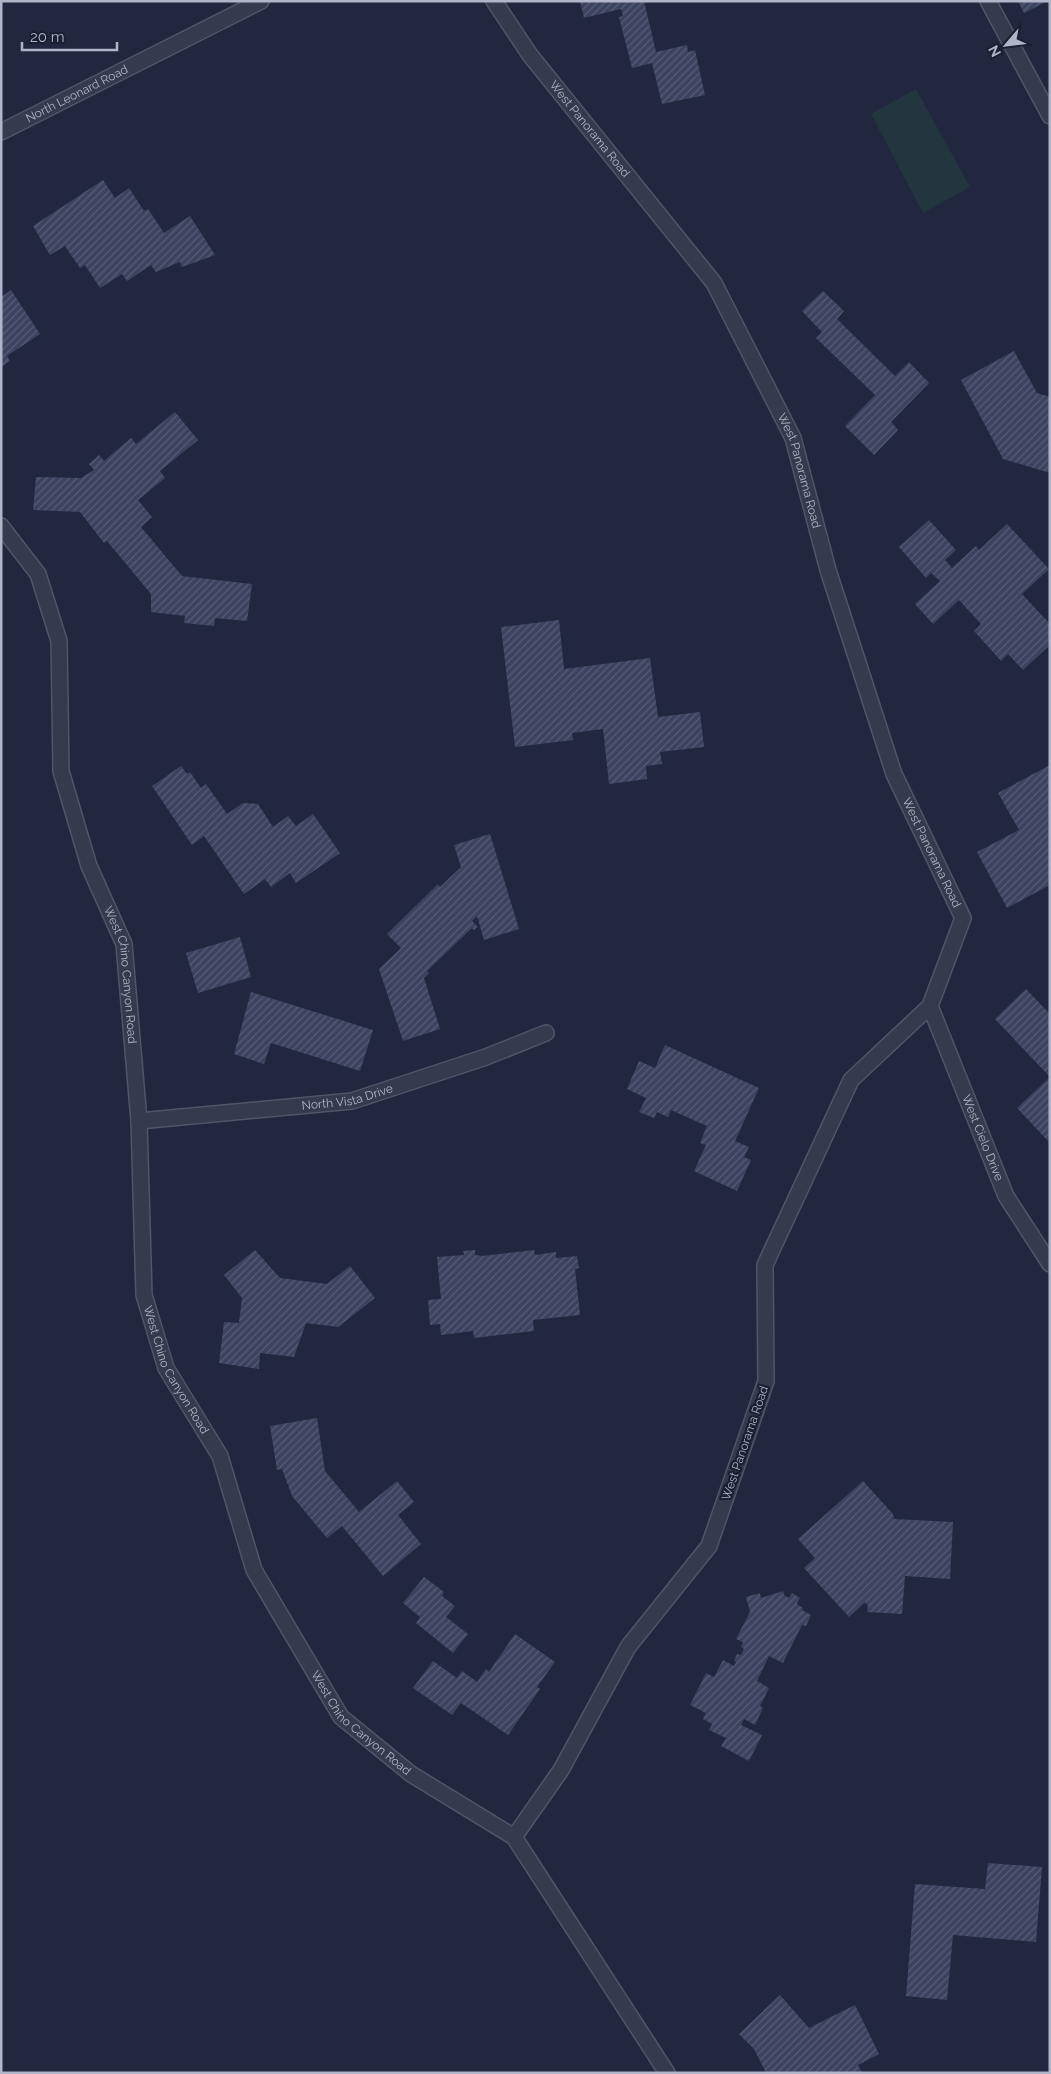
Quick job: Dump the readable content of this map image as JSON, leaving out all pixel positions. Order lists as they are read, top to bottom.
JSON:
{
  "streets": {
    "street": [
      "North Leonard Road",
      "West Panorama Road",
      "West Chino Canyon Road",
      "North Vista Drive",
      "West Cielo Drive"
    ]
  },
  "crossings": [
    ["West Panorama Road", "West Chino Canyon Road"],
    ["West Panorama Road", "West Cielo Drive"],
    ["West Chino Canyon Road", "North Vista Drive"]
  ],
  "scale_bar": "20 m",
  "north": "bottom left"
}
